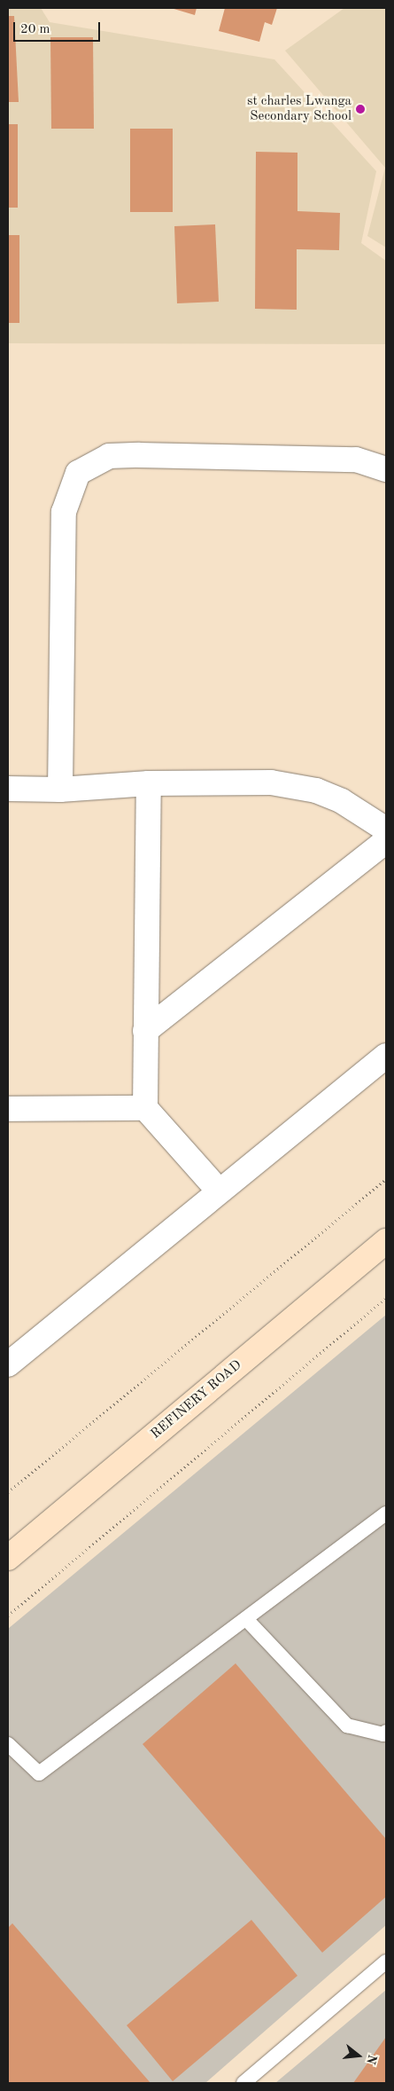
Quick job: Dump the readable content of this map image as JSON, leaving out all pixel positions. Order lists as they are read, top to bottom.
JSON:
{
  "streets": {
    "main road": ["REFINERY ROAD"]
  },
  "places": ["st charles Lwanga Secondary School"],
  "scale_bar": "20 m",
  "north": "right"
}
